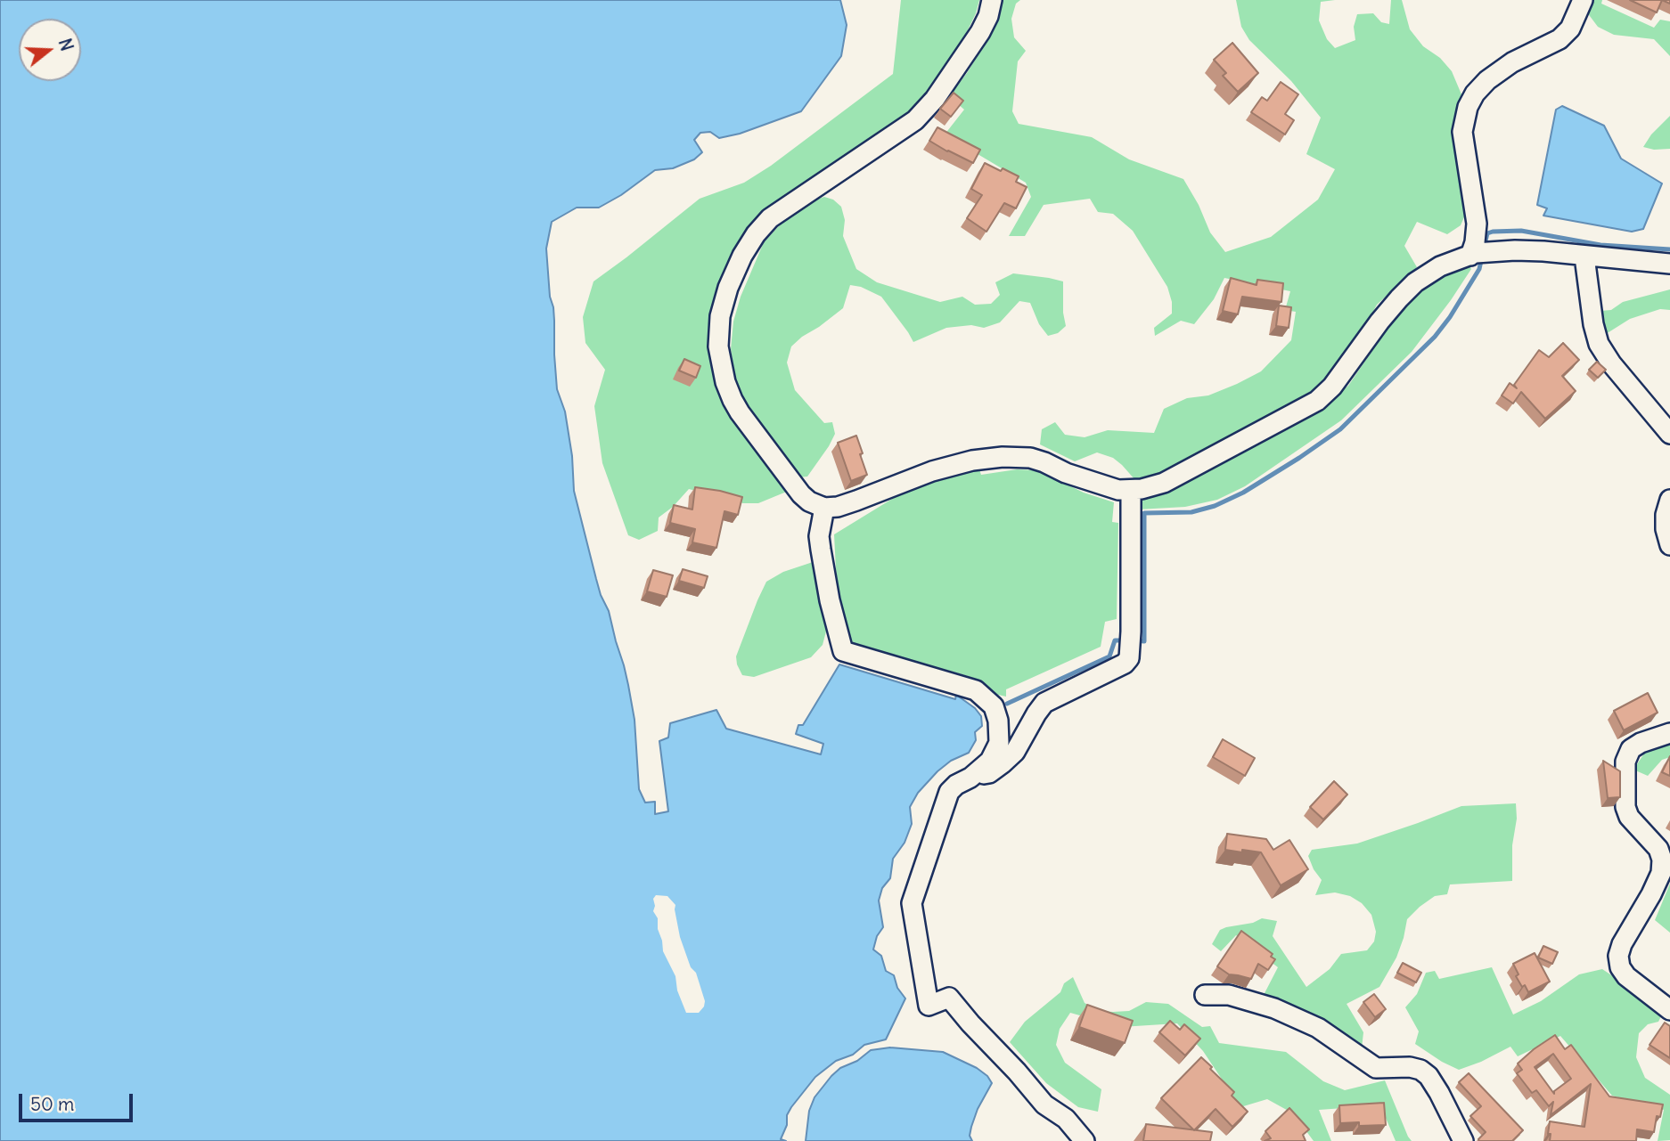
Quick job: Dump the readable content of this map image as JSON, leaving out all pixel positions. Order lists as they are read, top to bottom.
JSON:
{
  "scale_bar": "50 m",
  "north": "right"
}
